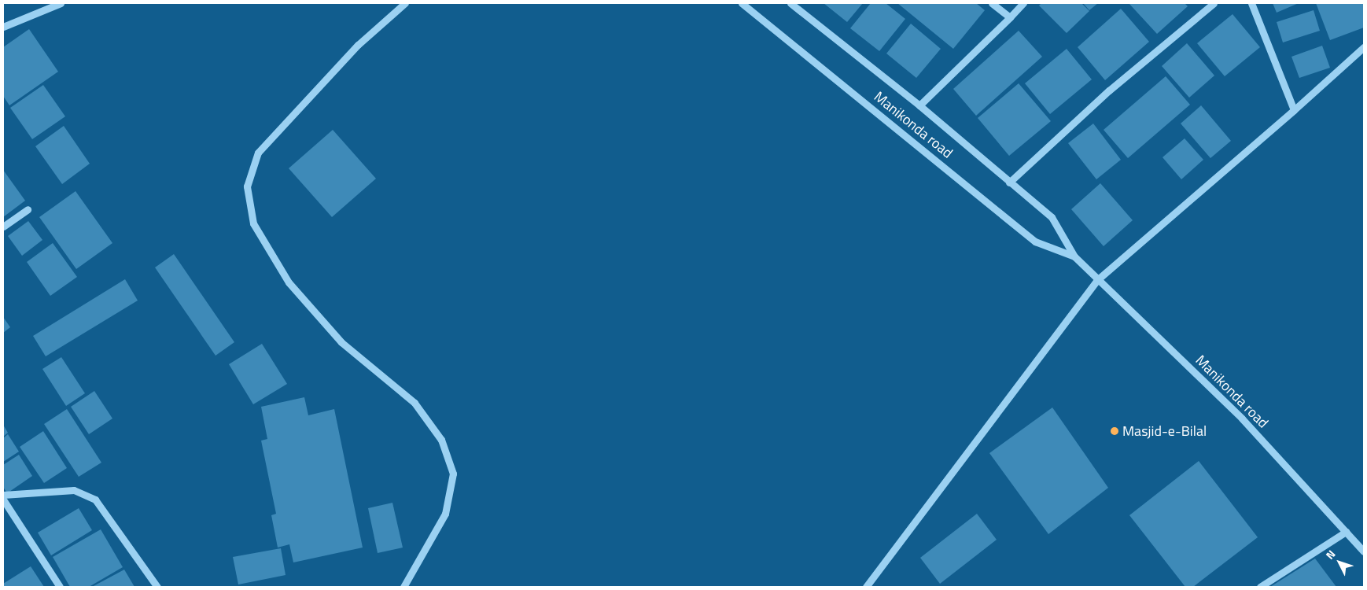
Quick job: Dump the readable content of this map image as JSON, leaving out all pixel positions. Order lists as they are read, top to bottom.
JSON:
{
  "streets": {
    "street": ["Manikonda road"]
  },
  "places": ["Masjid-e-Bilal"],
  "north": "top left"
}
